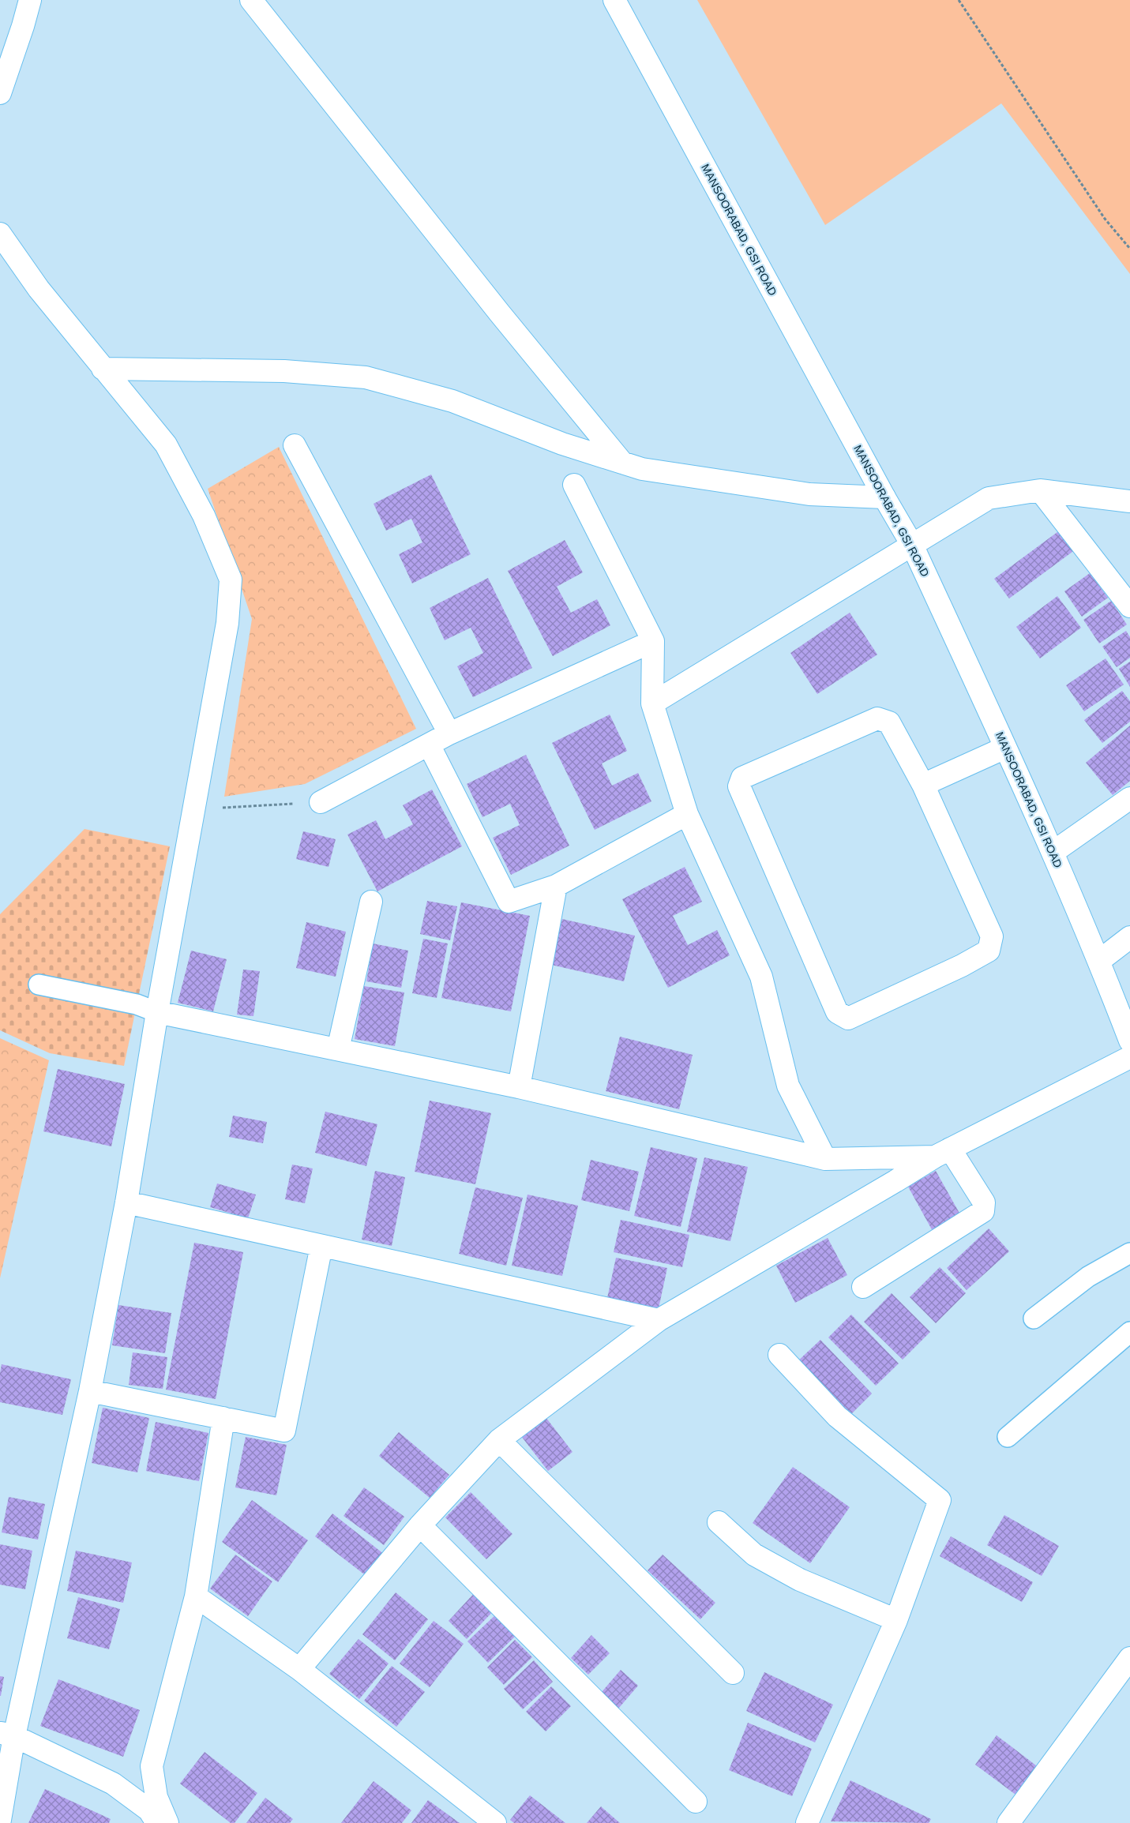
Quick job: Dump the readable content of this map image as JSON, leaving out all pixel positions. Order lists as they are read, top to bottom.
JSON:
{
  "streets": {
    "street": ["MANSOORABAD, GSI ROAD"]
  }
}
